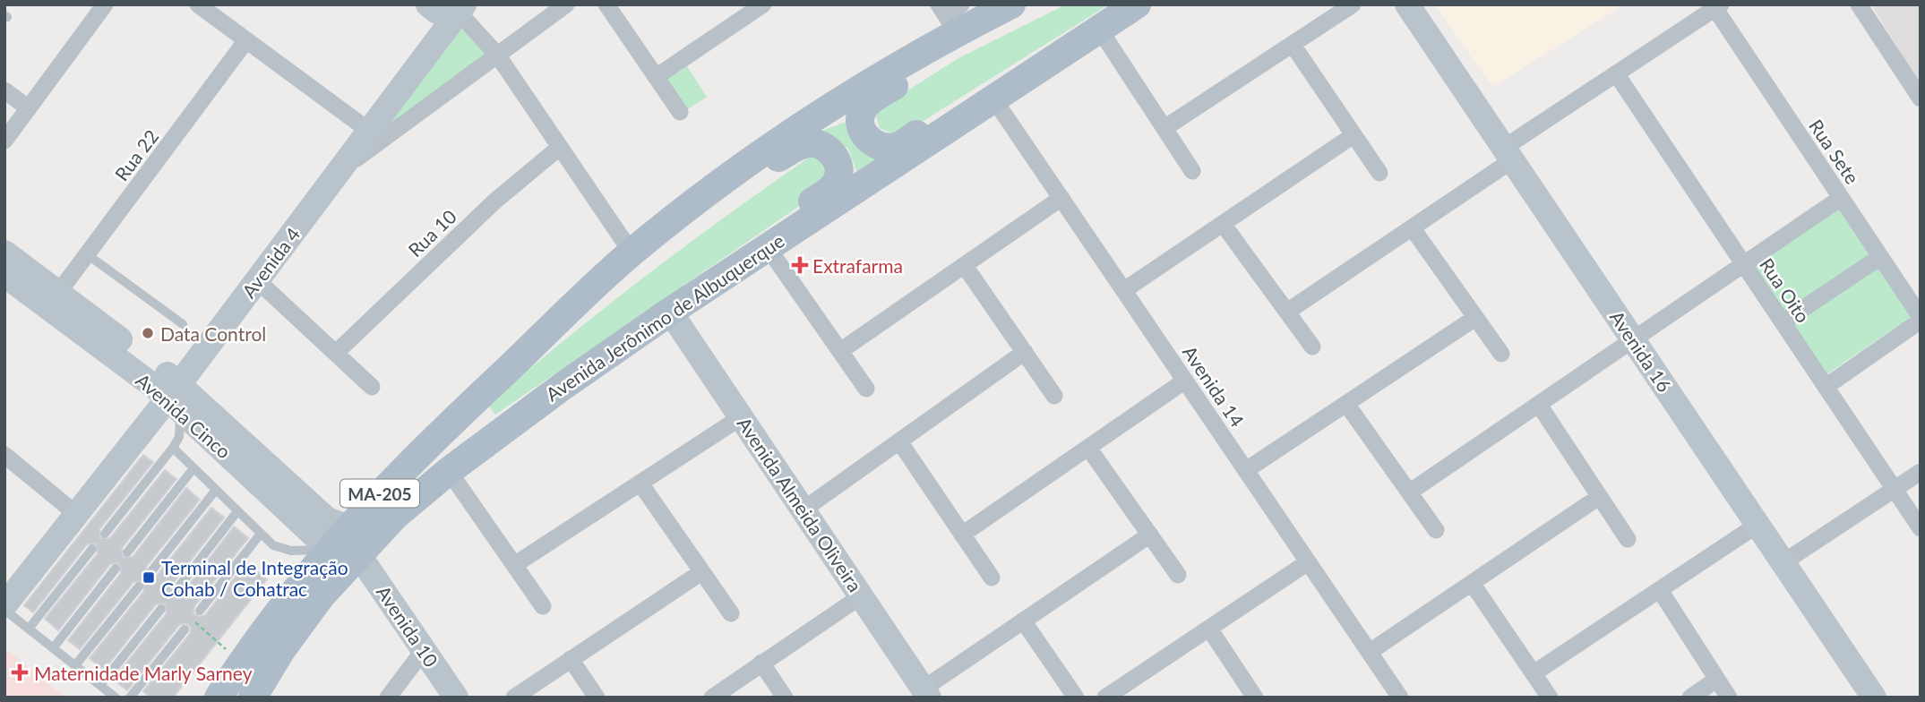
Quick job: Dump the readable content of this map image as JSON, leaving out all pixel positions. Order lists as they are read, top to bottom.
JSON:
{
  "streets": {
    "main road": [
      "Avenida 4",
      "Avenida Jerônimo de Albuquerque",
      "Avenida 16",
      "Avenida Cinco",
      "MA-205",
      "Avenida Almeida Oliveira",
      "Avenida 10"
    ],
    "street": [
      "Rua Sete",
      "Rua 22",
      "Rua 10",
      "Rua Oito",
      "Avenida 14"
    ]
  },
  "crossings": [
    ["Rua 22", "Avenida Cinco"],
    ["Avenida 4", "Avenida Cinco"],
    ["Avenida Jerônimo de Albuquerque", "Avenida 14"],
    ["Avenida Jerônimo de Albuquerque", "Avenida Almeida Oliveira"],
    ["Avenida Jerônimo de Albuquerque", "Avenida 10"],
    ["Avenida Cinco", "MA-205"]
  ],
  "places": {
    "health": ["Extrafarma", "Maternidade Marly Sarney"],
    "other": ["Data Control"],
    "transit": ["Terminal de Integração Cohab / Cohatrac"]
  }
}
